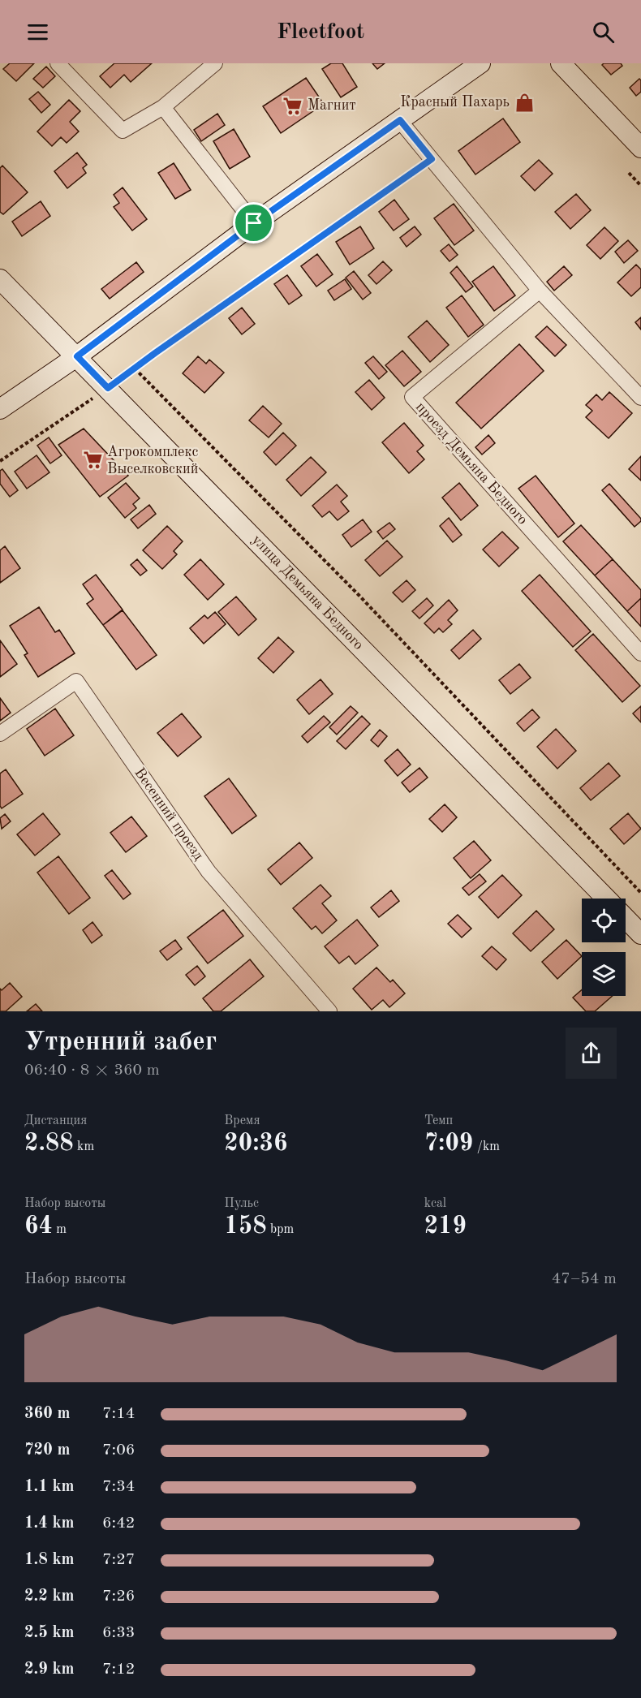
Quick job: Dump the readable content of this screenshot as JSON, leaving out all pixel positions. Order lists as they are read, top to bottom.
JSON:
{
  "streets": {
    "street": ["проезд Демьяна Бедного", "улица Демьяна Бедного", "Весенний проезд"]
  },
  "places": {
    "shop": ["Красный Пахарь"],
    "supermarket": ["Магнит", "Агрокомплекс Выселковский"]
  },
  "page": {
    "header": "Fleetfoot",
    "heading": ["Утренний забег", "06:40 · 8 × 360 m"],
    "stats": [
      ["Дистанция", "2.88 km"],
      ["Время", "20:36"],
      ["Темп", "7:09 /km"],
      ["Набор высоты", "64 m"],
      ["Пульс", "158 bpm"],
      ["kcal", "219"]
    ],
    "chart": ["Набор высоты", "47–54 m"],
    "list": [
      {
        "name": "360 m",
        "note": "7:14"
      },
      {
        "name": "720 m",
        "note": "7:06"
      },
      {
        "name": "1.1 km",
        "note": "7:34"
      },
      {
        "name": "1.4 km",
        "note": "6:42"
      },
      {
        "name": "1.8 km",
        "note": "7:27"
      },
      {
        "name": "2.2 km",
        "note": "7:26"
      },
      {
        "name": "2.5 km",
        "note": "6:33"
      },
      {
        "name": "2.9 km",
        "note": "7:12"
      }
    ]
  }
}
